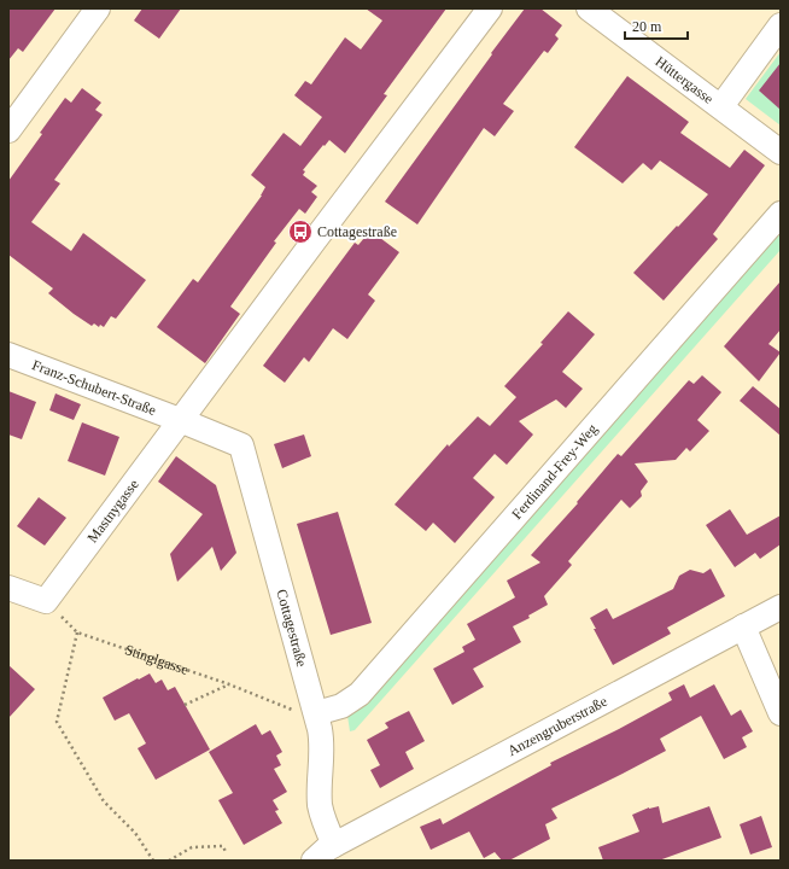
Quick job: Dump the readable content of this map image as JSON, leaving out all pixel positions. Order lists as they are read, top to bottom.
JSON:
{
  "streets": {
    "street": [
      "Hüttergasse",
      "Franz-Schubert-Straße",
      "Ferdinand-Frey-Weg",
      "Mastnygasse",
      "Cottagestraße",
      "Anzengruberstraße"
    ],
    "path": ["Stinglgasse"]
  },
  "crossings": [
    ["Franz-Schubert-Straße", "Mastnygasse"],
    ["Franz-Schubert-Straße", "Cottagestraße"],
    ["Ferdinand-Frey-Weg", "Cottagestraße"],
    ["Ferdinand-Frey-Weg", "Stinglgasse"],
    ["Mastnygasse", "Cottagestraße"],
    ["Mastnygasse", "Stinglgasse"],
    ["Cottagestraße", "Stinglgasse"],
    ["Cottagestraße", "Anzengruberstraße"]
  ],
  "places": {
    "bus stop": ["Cottagestraße"]
  },
  "scale_bar": "20 m"
}
